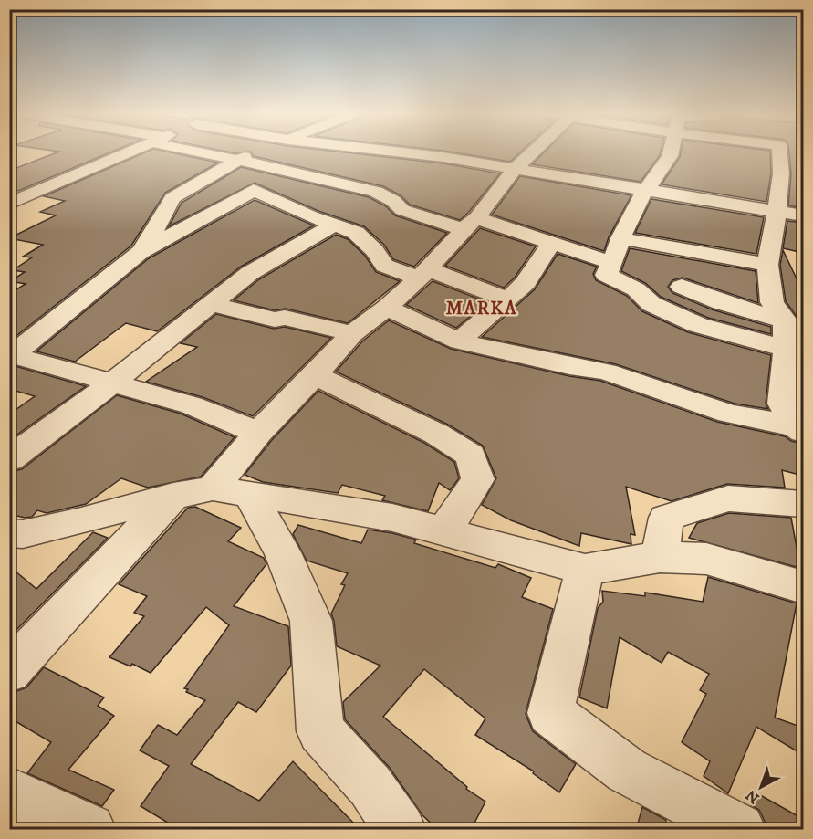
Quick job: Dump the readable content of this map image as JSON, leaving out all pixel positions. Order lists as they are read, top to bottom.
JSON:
{
  "districts": ["MARKA"],
  "north": "bottom left"
}
